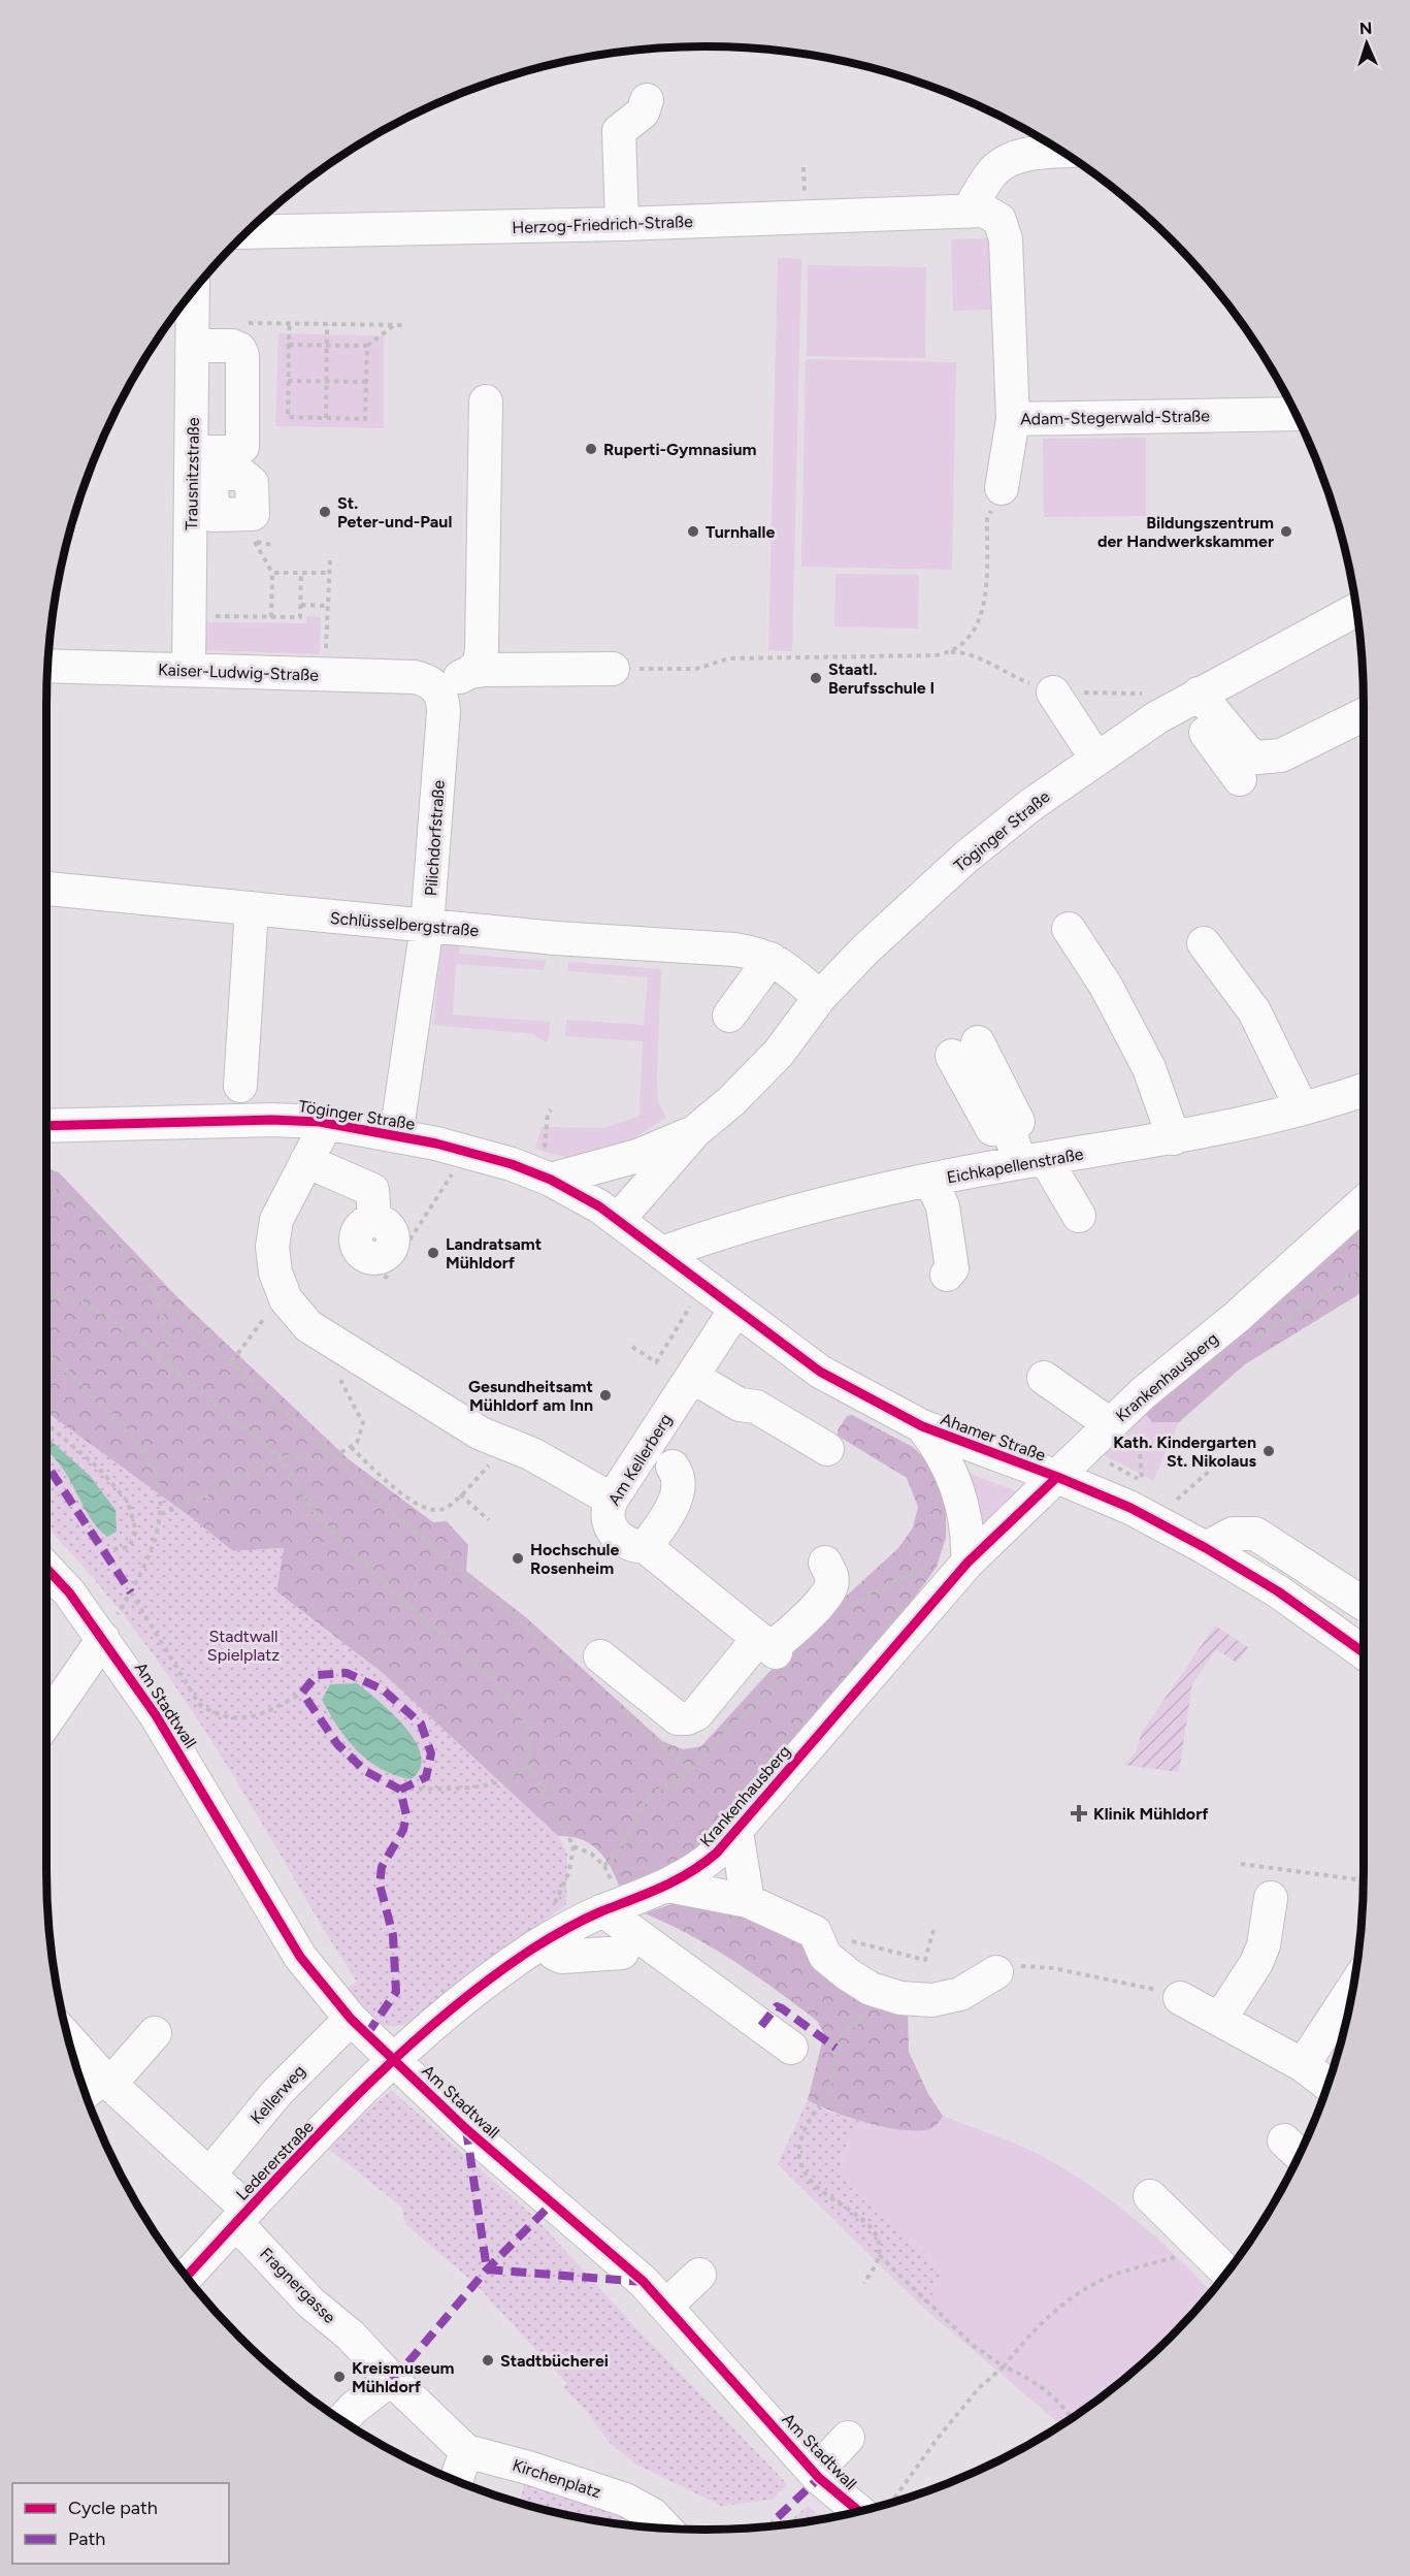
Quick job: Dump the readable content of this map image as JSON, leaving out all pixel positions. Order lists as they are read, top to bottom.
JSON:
{
  "streets": {
    "street": [
      "Herzog-Friedrich-Straße",
      "Adam-Stegerwald-Straße",
      "Trausnitzstraße",
      "Kaiser-Ludwig-Straße",
      "Töginger Straße",
      "Pilichdorfstraße",
      "Schlüsselbergstraße",
      "Eichkapellenstraße",
      "Krankenhausberg",
      "Ahamer Straße",
      "Am Kellerberg",
      "Am Stadtwall",
      "Kellerweg",
      "Ledererstraße",
      "Fragnergasse",
      "Kirchenplatz"
    ]
  },
  "crossings": [
    ["Herzog-Friedrich-Straße", "Adam-Stegerwald-Straße"],
    ["Trausnitzstraße", "Kaiser-Ludwig-Straße"],
    ["Kaiser-Ludwig-Straße", "Pilichdorfstraße"],
    ["Töginger Straße", "Pilichdorfstraße"],
    ["Töginger Straße", "Ahamer Straße"],
    ["Pilichdorfstraße", "Schlüsselbergstraße"],
    ["Eichkapellenstraße", "Ahamer Straße"],
    ["Krankenhausberg", "Ahamer Straße"],
    ["Krankenhausberg", "Am Stadtwall"],
    ["Krankenhausberg", "Ledererstraße"],
    ["Ahamer Straße", "Am Kellerberg"],
    ["Am Stadtwall", "Kellerweg"],
    ["Am Stadtwall", "Ledererstraße"],
    ["Kellerweg", "Fragnergasse"],
    ["Ledererstraße", "Fragnergasse"],
    ["Fragnergasse", "Kirchenplatz"]
  ],
  "parks": ["Stadtwall Spielplatz"],
  "places": {
    "other": [
      "Ruperti-Gymnasium",
      "St. Peter-und-Paul",
      "Turnhalle",
      "Bildungszentrum der Handwerkskammer",
      "Staatl. Berufsschule I",
      "Landratsamt Mühldorf",
      "Gesundheitsamt Mühldorf am Inn",
      "Kath. Kindergarten St. Nikolaus",
      "Hochschule Rosenheim",
      "Stadtbücherei",
      "Kreismuseum Mühldorf"
    ],
    "health": ["Klinik Mühldorf"]
  },
  "legend": ["Cycle path", "Path"],
  "north": "top"
}
